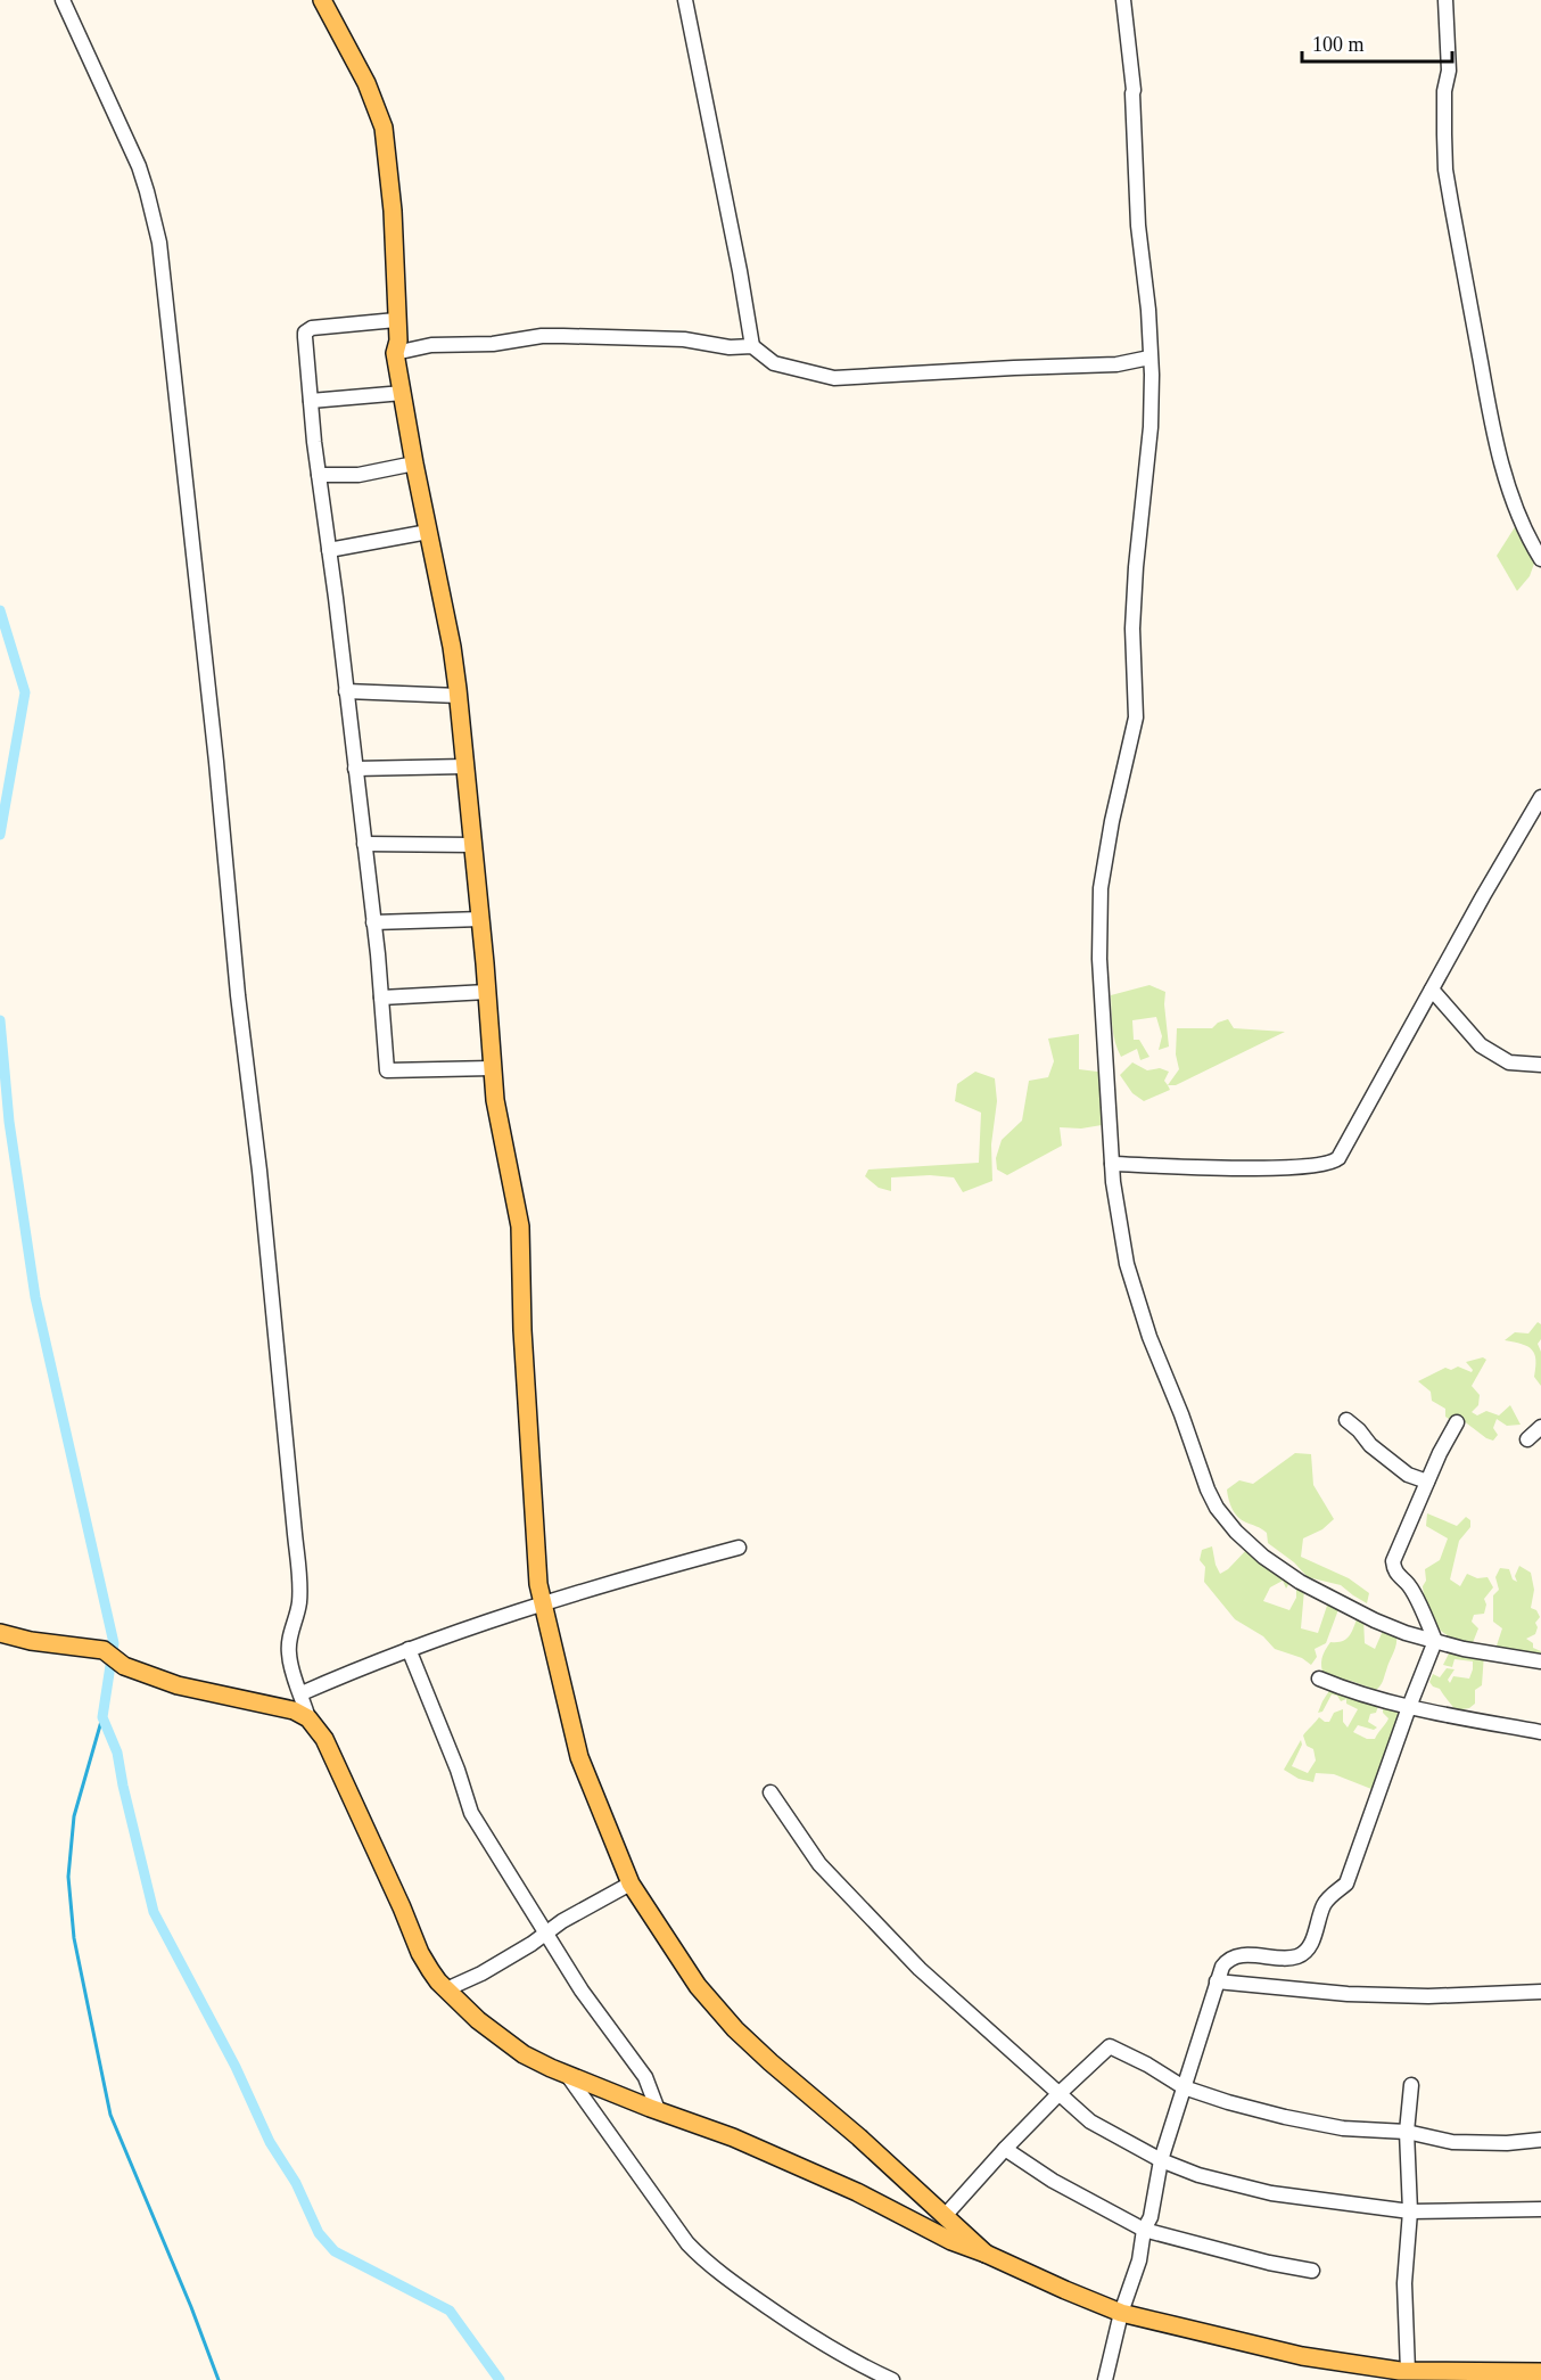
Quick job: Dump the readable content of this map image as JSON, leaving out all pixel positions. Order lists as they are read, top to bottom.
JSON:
{
  "scale_bar": "100 m"
}
